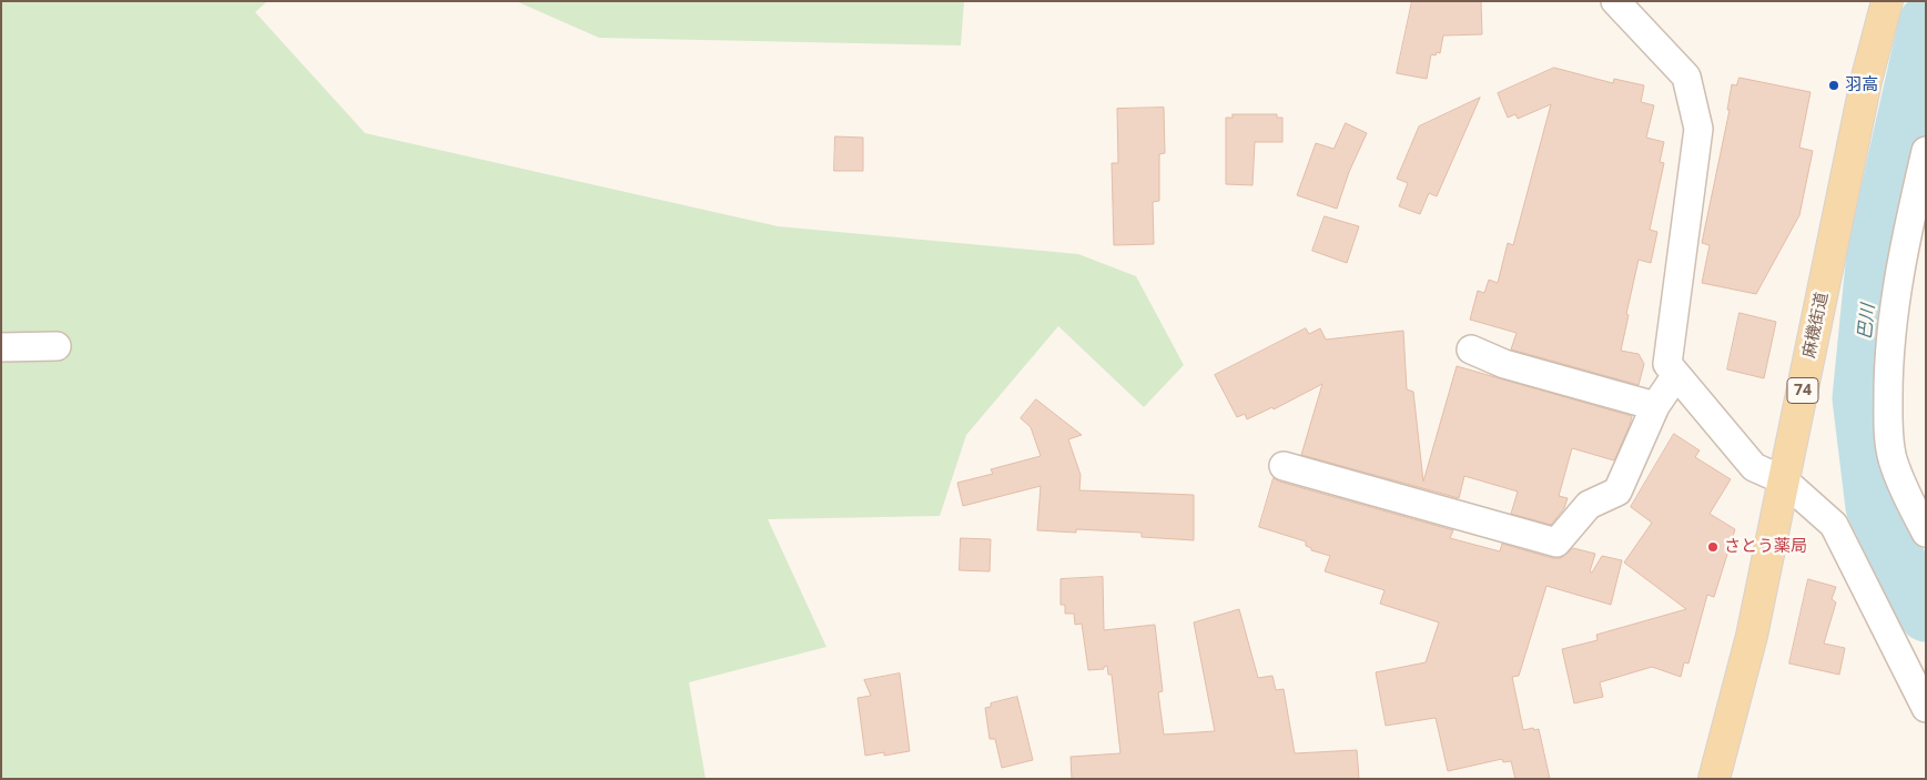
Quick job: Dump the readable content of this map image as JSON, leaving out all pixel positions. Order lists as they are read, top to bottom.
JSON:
{
  "streets": {
    "main road": ["麻機街道", "74"]
  },
  "water": ["巴川"],
  "places": ["羽高", "さとう薬局"]
}
